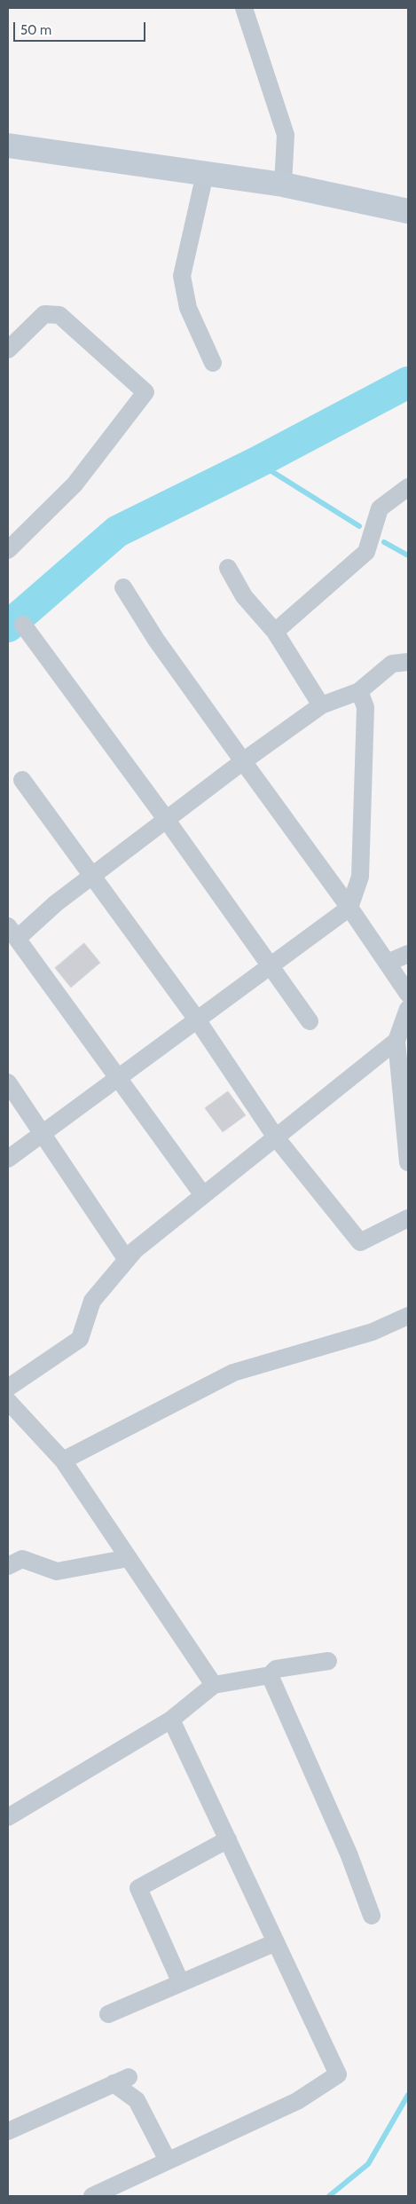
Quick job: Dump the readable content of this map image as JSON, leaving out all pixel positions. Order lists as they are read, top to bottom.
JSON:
{
  "scale_bar": "50 m"
}
